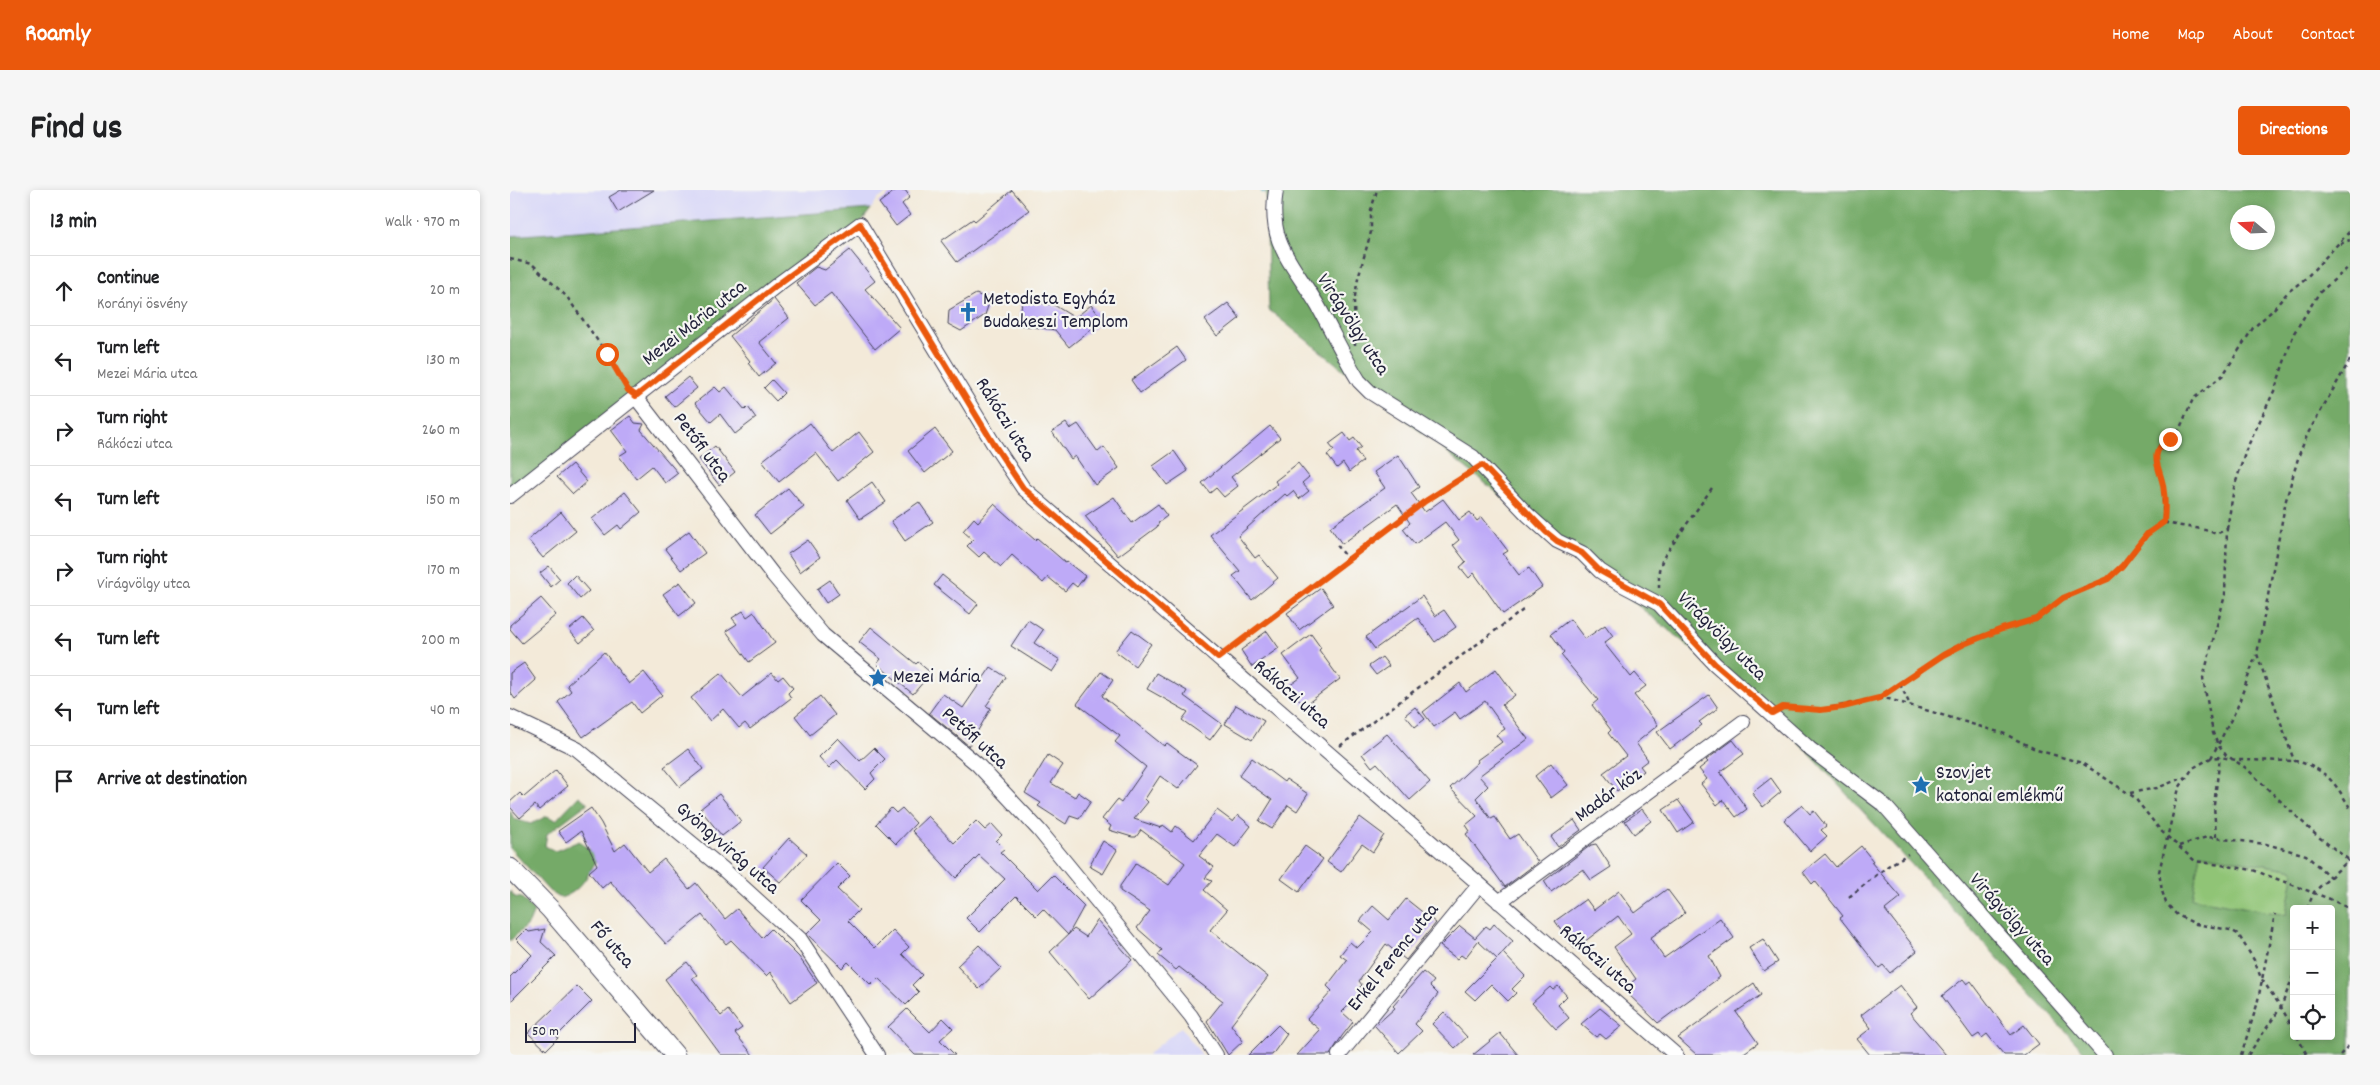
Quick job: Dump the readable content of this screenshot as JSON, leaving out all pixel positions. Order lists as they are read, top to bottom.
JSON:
{
  "streets": {
    "main road": ["Fő utca"],
    "street": [
      "Mezei Mária utca",
      "Virágvölgy utca",
      "Rákóczi utca",
      "Petőfi utca",
      "Madár köz",
      "Gyöngyvirág utca",
      "Erkel Ferenc utca"
    ]
  },
  "crossings": [
    ["Mezei Mária utca", "Rákóczi utca"],
    ["Mezei Mária utca", "Petőfi utca"],
    ["Rákóczi utca", "Madár köz"],
    ["Rákóczi utca", "Erkel Ferenc utca"]
  ],
  "places": {
    "church": ["Metodista Egyház Budakeszi Templom"],
    "place": ["Mezei Mária", "Szovjet katonai emlékmű"]
  },
  "scale_bar": "50 m",
  "north": "left",
  "page": {
    "header": "Roamly",
    "nav": [
      "Home",
      "Map",
      "About",
      "Contact"
    ],
    "title": "Find us",
    "buttons": "Directions",
    "heading": ["13 min", "Walk · 970 m"],
    "list": [
      ["Continue", "Korányi ösvény", "20 m"],
      ["Turn left", "Mezei Mária utca", "130 m"],
      ["Turn right", "Rákóczi utca", "260 m"],
      ["Turn left", "150 m"],
      ["Turn right", "Virágvölgy utca", "170 m"],
      ["Turn left", "200 m"],
      ["Turn left", "40 m"],
      "Arrive at destination"
    ],
    "map_buttons": ["+", "−"],
    "scale": "50 m"
  }
}
